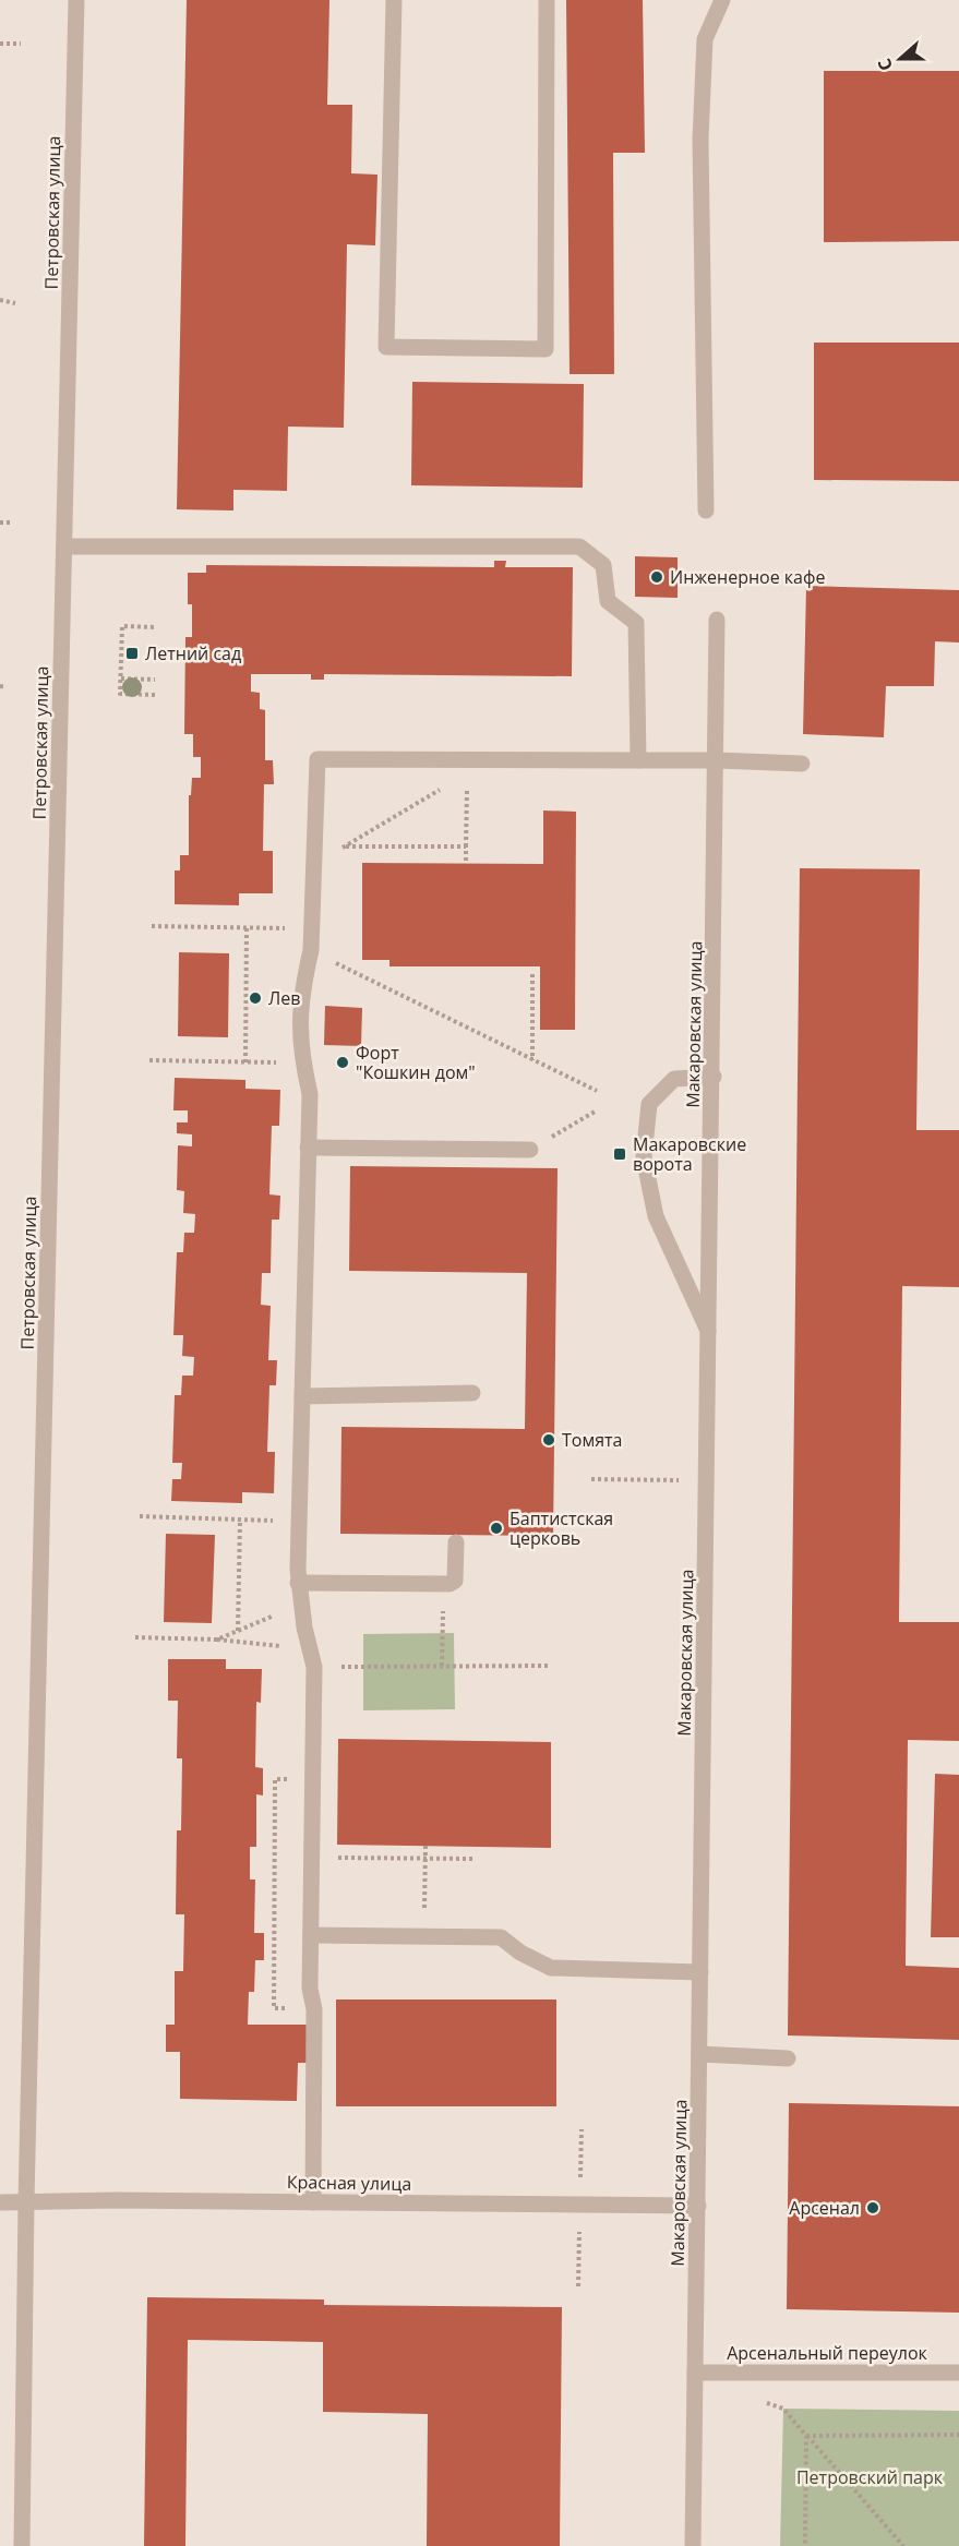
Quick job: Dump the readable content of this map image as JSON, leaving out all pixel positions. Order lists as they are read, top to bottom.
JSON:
{
  "streets": {
    "street": [
      "Петровская улица",
      "Макаровская улица",
      "Красная улица",
      "Арсенальный переулок"
    ]
  },
  "crossings": [
    ["Петровская улица", "Красная улица"],
    ["Макаровская улица", "Красная улица"],
    ["Макаровская улица", "Арсенальный переулок"]
  ],
  "parks": ["Петровский парк"],
  "places": {
    "other": [
      "Инженерное кафе",
      "Лев",
      "Форт \"Кошкин дом\"",
      "Томята",
      "Баптистская церковь",
      "Арсенал"
    ],
    "transit": ["Летний сад", "Макаровские ворота"]
  },
  "north": "left"
}
